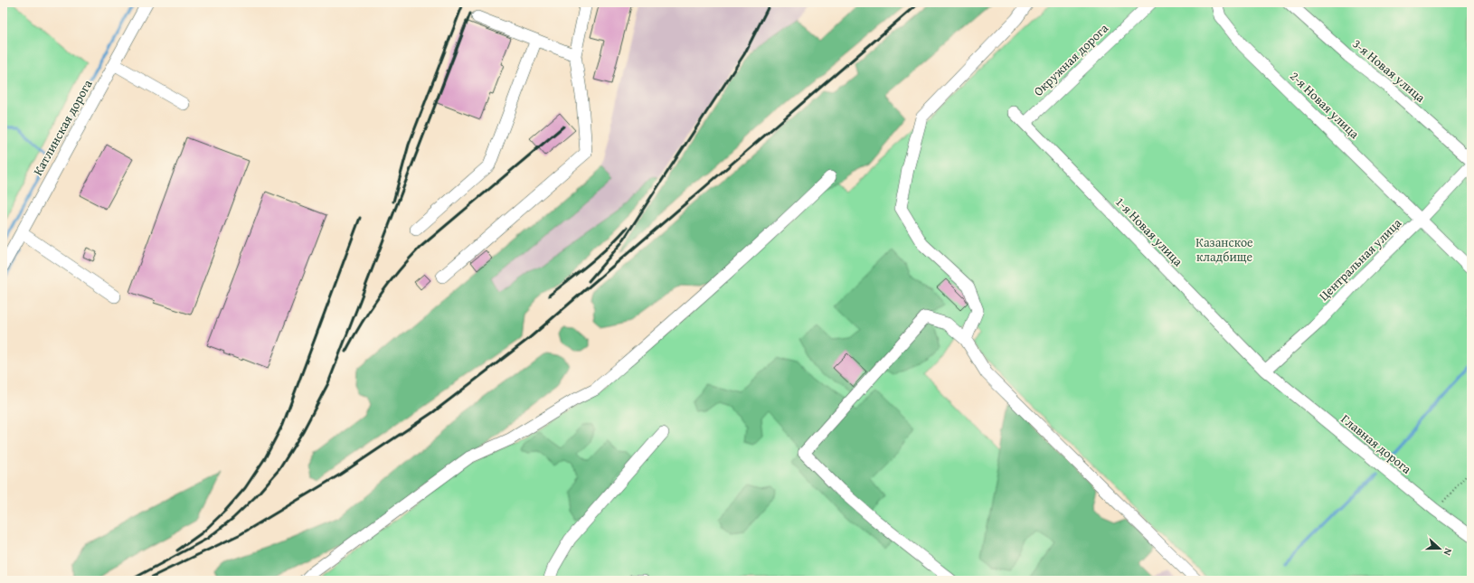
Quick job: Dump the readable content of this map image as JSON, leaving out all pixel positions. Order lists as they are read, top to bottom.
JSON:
{
  "streets": {
    "street": [
      "Окружная дорога",
      "3-я Новая улица",
      "2-я Новая улица",
      "Катлинская дорога",
      "1-я Новая улица",
      "Центральная улица",
      "Главная дорога"
    ]
  },
  "crossings": [
    ["Окружная дорога", "1-я Новая улица"],
    ["2-я Новая улица", "Центральная улица"],
    ["1-я Новая улица", "Центральная улица"],
    ["1-я Новая улица", "Главная дорога"],
    ["Центральная улица", "Главная дорога"]
  ],
  "parks": ["Казанское кладбище"],
  "north": "right"
}
